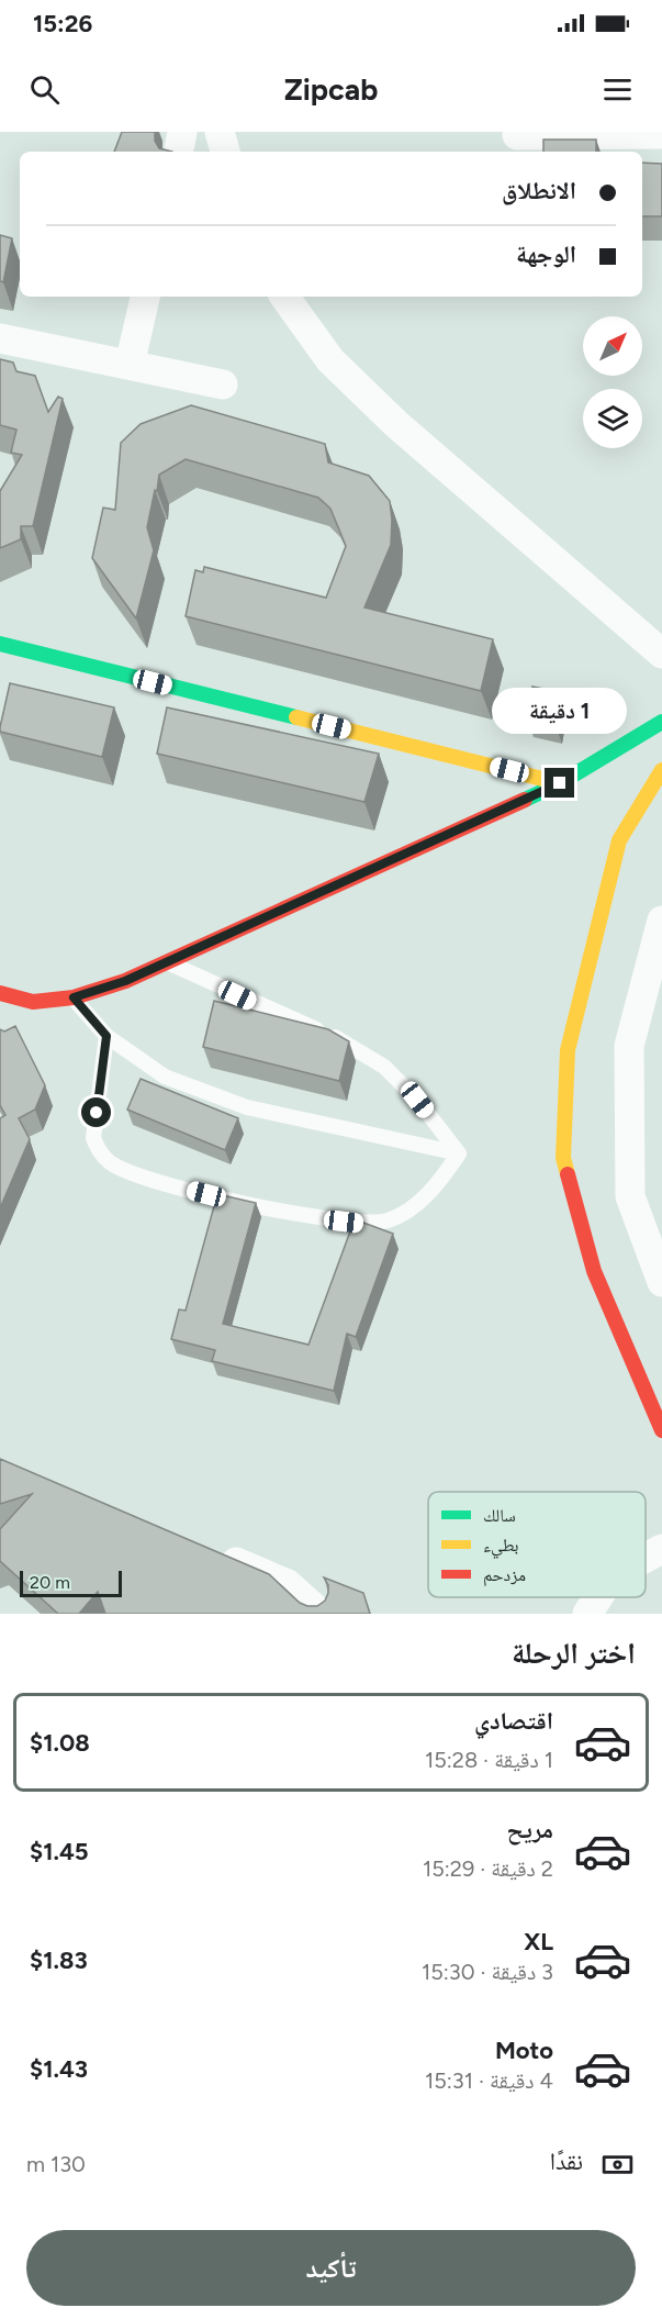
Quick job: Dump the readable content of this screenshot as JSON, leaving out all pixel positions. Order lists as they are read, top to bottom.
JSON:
{
  "legend": ["سالك", "بطيء", "مزدحم"],
  "scale_bar": "20 m",
  "north": "top right",
  "page": {
    "status": "15:26",
    "header": "Zipcab",
    "banner": ["الانطلاق", "الوجهة"],
    "bubble": "1 دقيقة",
    "scale": "20 m",
    "heading": "اختر الرحلة",
    "list": [
      {
        "name": "اقتصادي",
        "note": "1 دقيقة · 15:28",
        "value": "$1.08"
      },
      {
        "name": "مريح",
        "note": "2 دقيقة · 15:29",
        "value": "$1.45"
      },
      {
        "name": "XL",
        "note": "3 دقيقة · 15:30",
        "value": "$1.83"
      },
      {
        "name": "Moto",
        "note": "4 دقيقة · 15:31",
        "value": "$1.43"
      }
    ],
    "pay": ["نقدًا", "130 m"],
    "buttons": "تأكيد"
  }
}
